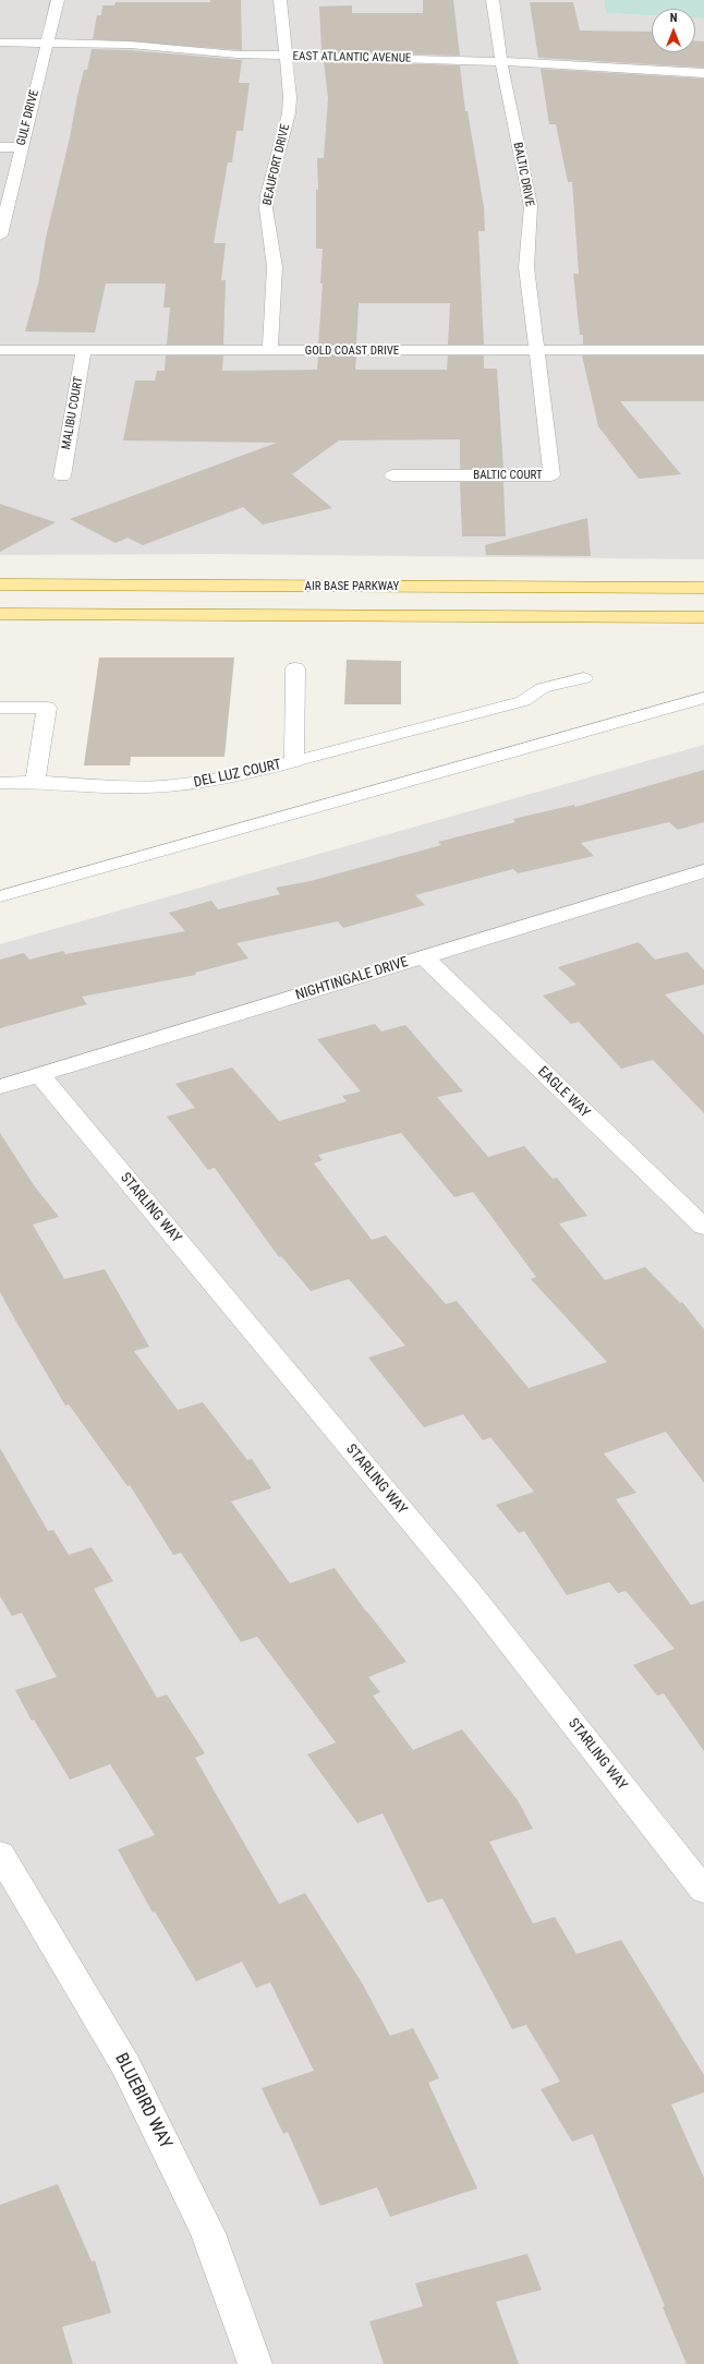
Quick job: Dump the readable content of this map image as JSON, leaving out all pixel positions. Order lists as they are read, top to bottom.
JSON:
{
  "streets": {
    "main road": ["AIR BASE PARKWAY"],
    "street": [
      "EAST ATLANTIC AVENUE",
      "GULF DRIVE",
      "BEAUFORT DRIVE",
      "BALTIC DRIVE",
      "GOLD COAST DRIVE",
      "MALIBU COURT",
      "BALTIC COURT",
      "DEL LUZ COURT",
      "NIGHTINGALE DRIVE",
      "EAGLE WAY",
      "STARLING WAY",
      "BLUEBIRD WAY"
    ]
  },
  "crossings": [
    ["EAST ATLANTIC AVENUE", "GULF DRIVE"],
    ["EAST ATLANTIC AVENUE", "BEAUFORT DRIVE"],
    ["EAST ATLANTIC AVENUE", "BALTIC DRIVE"],
    ["BEAUFORT DRIVE", "GOLD COAST DRIVE"],
    ["BALTIC DRIVE", "GOLD COAST DRIVE"],
    ["BALTIC DRIVE", "BALTIC COURT"],
    ["GOLD COAST DRIVE", "MALIBU COURT"],
    ["GOLD COAST DRIVE", "BALTIC COURT"],
    ["NIGHTINGALE DRIVE", "EAGLE WAY"],
    ["NIGHTINGALE DRIVE", "STARLING WAY"]
  ],
  "north": "top"
}
